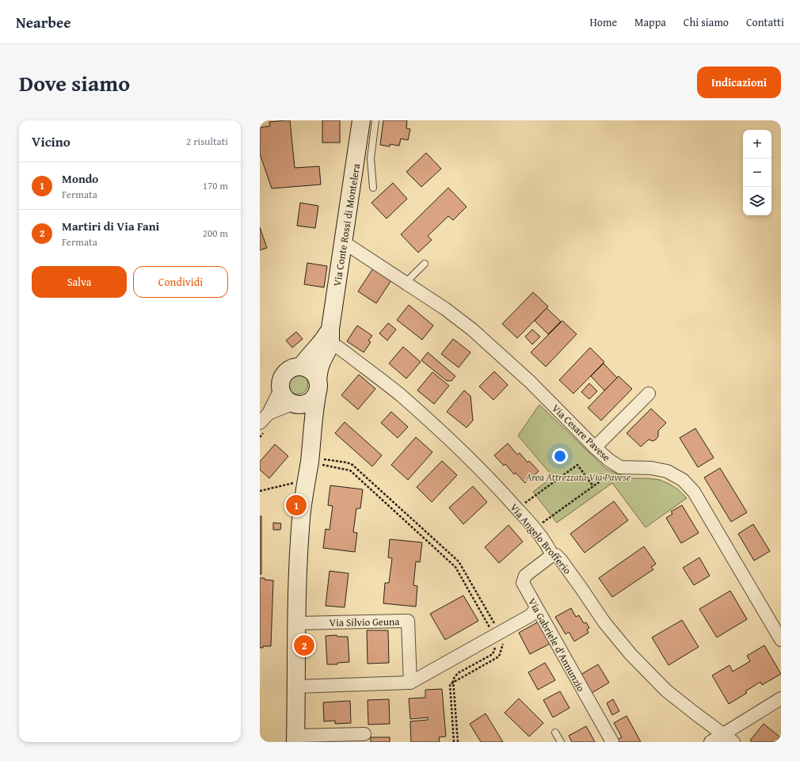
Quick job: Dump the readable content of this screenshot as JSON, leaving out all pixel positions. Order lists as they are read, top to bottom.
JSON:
{
  "streets": {
    "street": [
      "Via Conte Rossi di Montelera",
      "Via Cesare Pavese",
      "Via Angelo Brofferio",
      "Via Silvio Geuna",
      "Via Gabriele d'Annunzio"
    ]
  },
  "crossings": [
    ["Via Conte Rossi di Montelera", "Via Cesare Pavese"],
    ["Via Conte Rossi di Montelera", "Via Angelo Brofferio"],
    ["Via Conte Rossi di Montelera", "Via Silvio Geuna"],
    ["Via Angelo Brofferio", "Via Gabriele d'Annunzio"]
  ],
  "parks": ["Area Attrezzata Via Pavese"],
  "page": {
    "header": "Nearbee",
    "nav": [
      "Home",
      "Mappa",
      "Chi siamo",
      "Contatti"
    ],
    "title": "Dove siamo",
    "buttons": [
      "Indicazioni",
      ["Salva", "Condividi"]
    ],
    "heading": ["Vicino", "2 risultati"],
    "map_buttons": ["+", "−"],
    "list": [
      {
        "mark": "1",
        "name": "Mondo",
        "note": "Fermata",
        "value": "170 m"
      },
      {
        "mark": "2",
        "name": "Martiri di Via Fani",
        "note": "Fermata",
        "value": "200 m"
      }
    ],
    "pins": ["1", "2"]
  }
}
